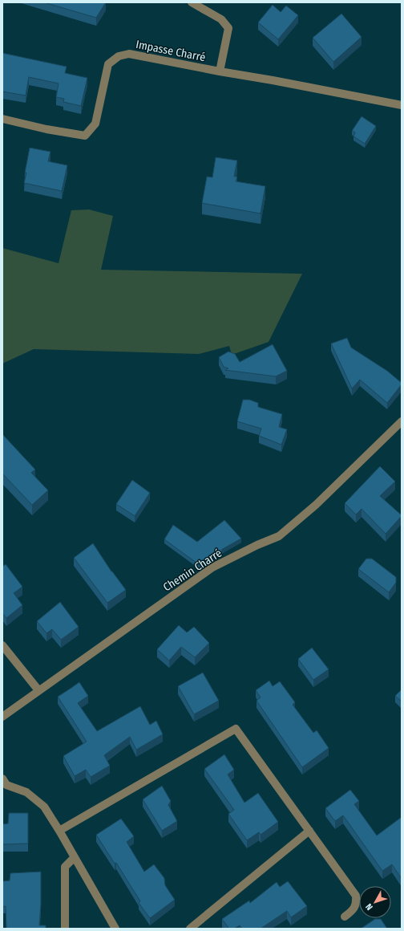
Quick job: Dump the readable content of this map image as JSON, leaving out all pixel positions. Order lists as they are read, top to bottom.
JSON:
{
  "streets": {
    "street": ["Impasse Charré", "Chemin Charré"]
  },
  "north": "bottom left"
}
